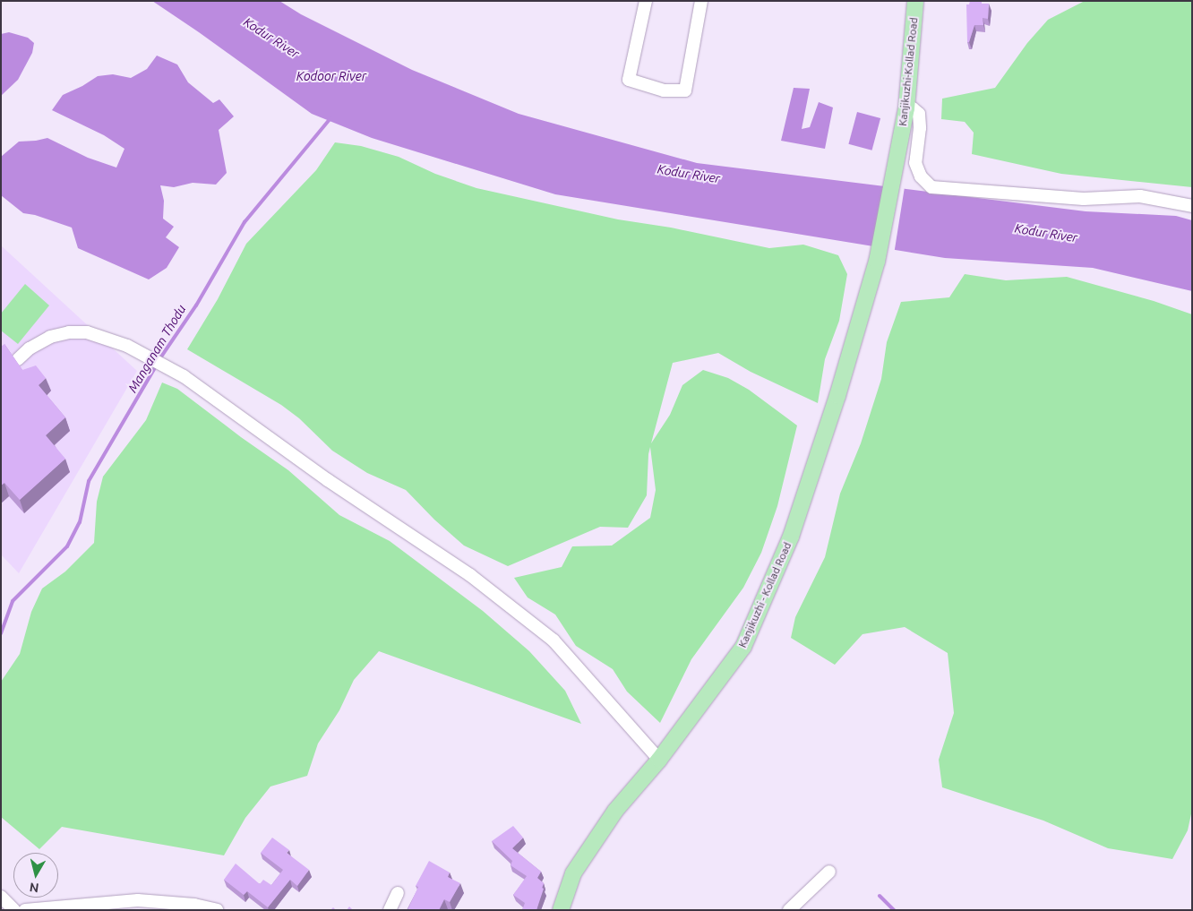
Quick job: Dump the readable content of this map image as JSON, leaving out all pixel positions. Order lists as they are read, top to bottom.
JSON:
{
  "streets": {
    "main road": ["Kanjikuzhi-Kollad Road", "Kanjikuzhi - Kollad Road"]
  },
  "crossings": [
    ["Kanjikuzhi-Kollad Road", "Kanjikuzhi - Kollad Road"]
  ],
  "water": ["Kodur River", "Kodoor River", "Manganam Thodu"],
  "north": "bottom"
}
